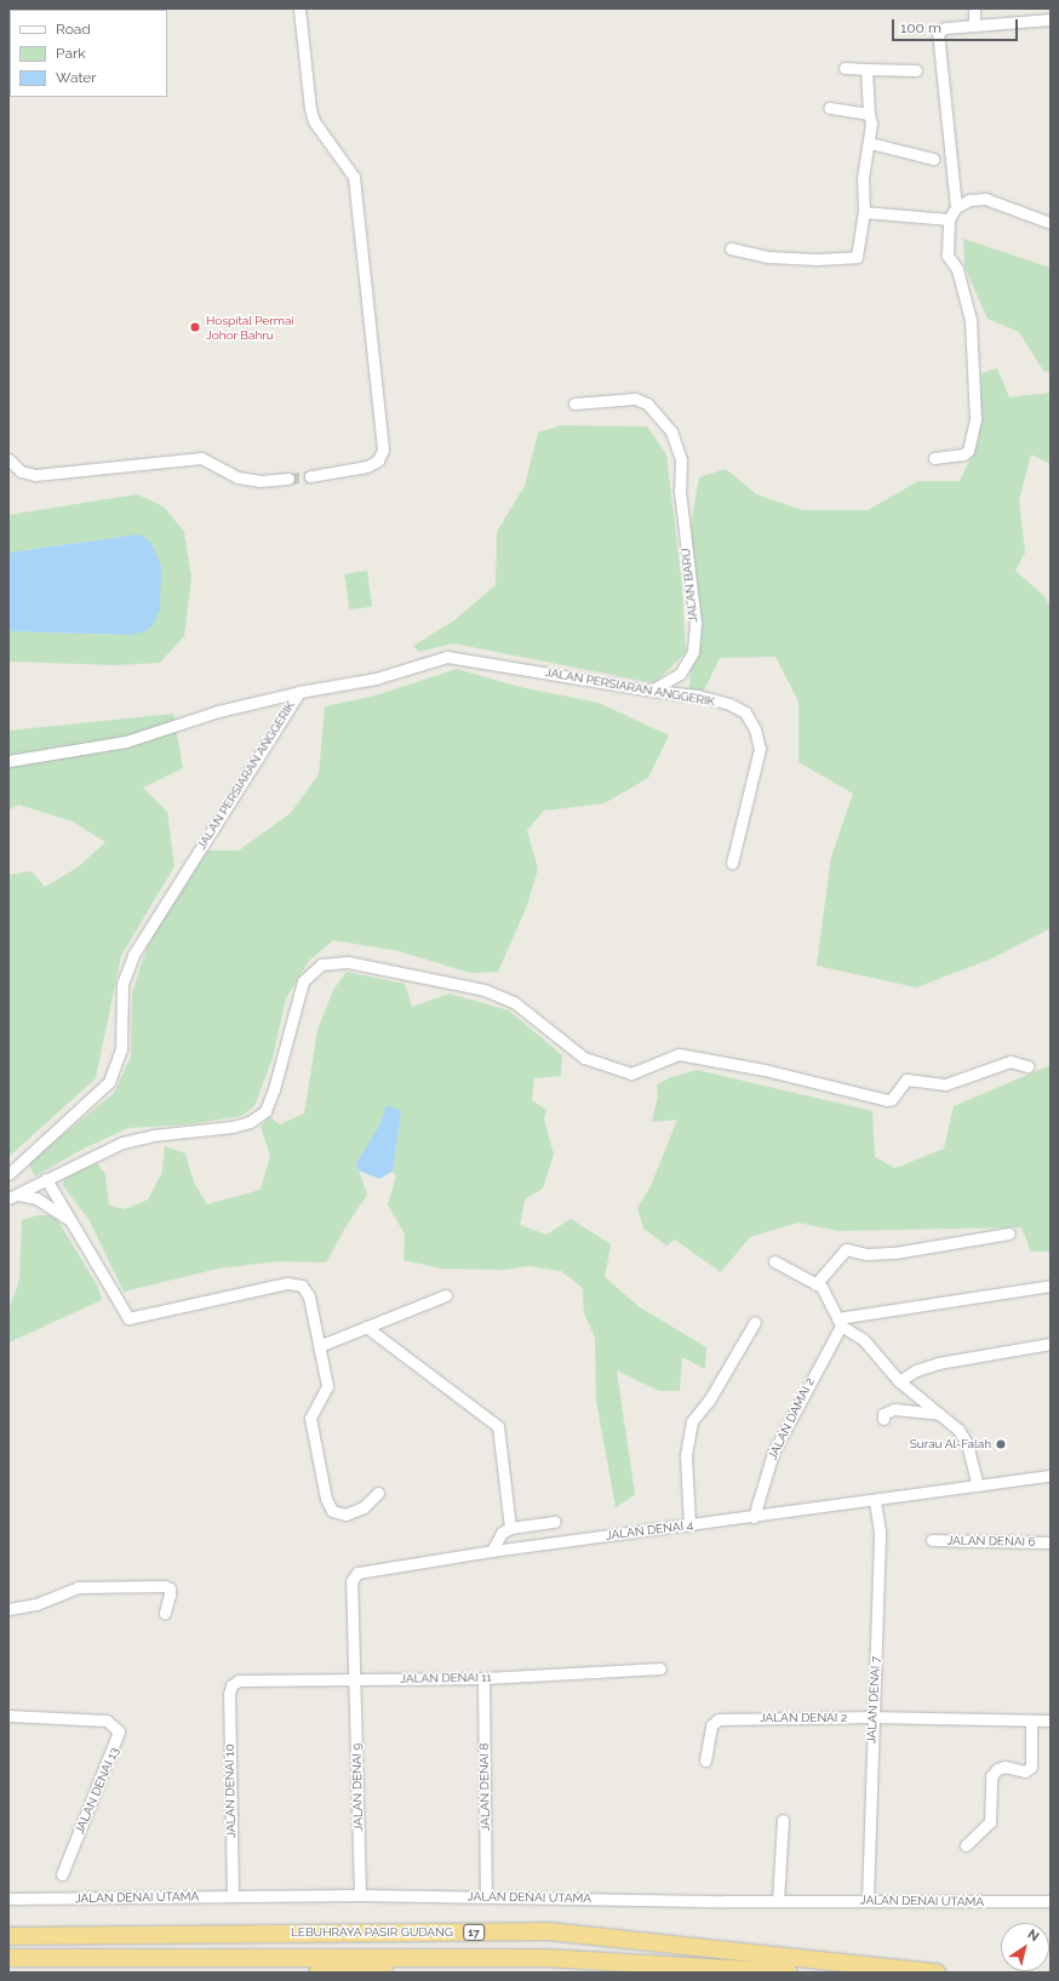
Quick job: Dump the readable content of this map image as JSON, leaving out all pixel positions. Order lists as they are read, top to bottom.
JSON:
{
  "streets": {
    "highway": ["LEBUHRAYA PASIR GUDANG", "17"],
    "street": [
      "JALAN BARU",
      "JALAN PERSIARAN ANGGERIK",
      "JALAN DAMAI 2",
      "JALAN DENAI 4",
      "JALAN DENAI 6",
      "JALAN DENAI 11",
      "JALAN DENAI 7",
      "JALAN DENAI 2",
      "JALAN DENAI 9",
      "JALAN DENAI 8",
      "JALAN DENAI 13",
      "JALAN DENAI 10",
      "JALAN DENAI UTAMA"
    ]
  },
  "crossings": [
    ["JALAN BARU", "JALAN PERSIARAN ANGGERIK"],
    ["JALAN DAMAI 2", "JALAN DENAI 4"],
    ["JALAN DENAI 4", "JALAN DENAI 11"],
    ["JALAN DENAI 4", "JALAN DENAI 7"],
    ["JALAN DENAI 4", "JALAN DENAI 9"],
    ["JALAN DENAI 11", "JALAN DENAI 9"],
    ["JALAN DENAI 11", "JALAN DENAI 8"],
    ["JALAN DENAI 11", "JALAN DENAI 10"],
    ["JALAN DENAI 7", "JALAN DENAI 2"],
    ["JALAN DENAI 7", "JALAN DENAI UTAMA"],
    ["JALAN DENAI 9", "JALAN DENAI UTAMA"],
    ["JALAN DENAI 8", "JALAN DENAI UTAMA"],
    ["JALAN DENAI 10", "JALAN DENAI UTAMA"]
  ],
  "places": ["Hospital Permai Johor Bahru", "Surau Al-Falah"],
  "legend": ["Road", "Park", "Water"],
  "scale_bar": "100 m",
  "north": "top right"
}
